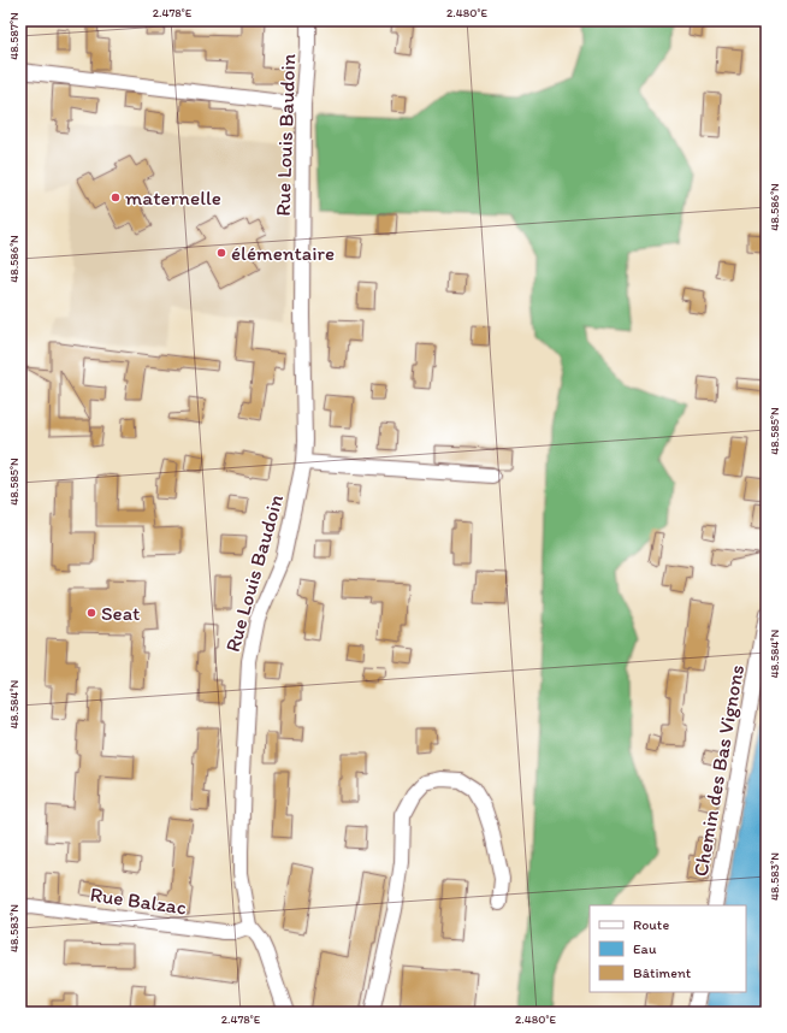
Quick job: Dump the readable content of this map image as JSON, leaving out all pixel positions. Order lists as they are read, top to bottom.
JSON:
{
  "streets": {
    "street": ["Rue Louis Baudoin", "Chemin des Bas Vignons", "Rue Balzac"]
  },
  "crossings": [
    ["Rue Louis Baudoin", "Rue Balzac"]
  ],
  "places": ["maternelle", "élémentaire", "Seat"],
  "legend": ["Route", "Eau", "Bâtiment"],
  "coordinates": [
    "2.478°E",
    "2.480°E",
    "48.587°N",
    "48.586°N",
    "48.585°N",
    "48.584°N",
    "48.583°N"
  ]
}
